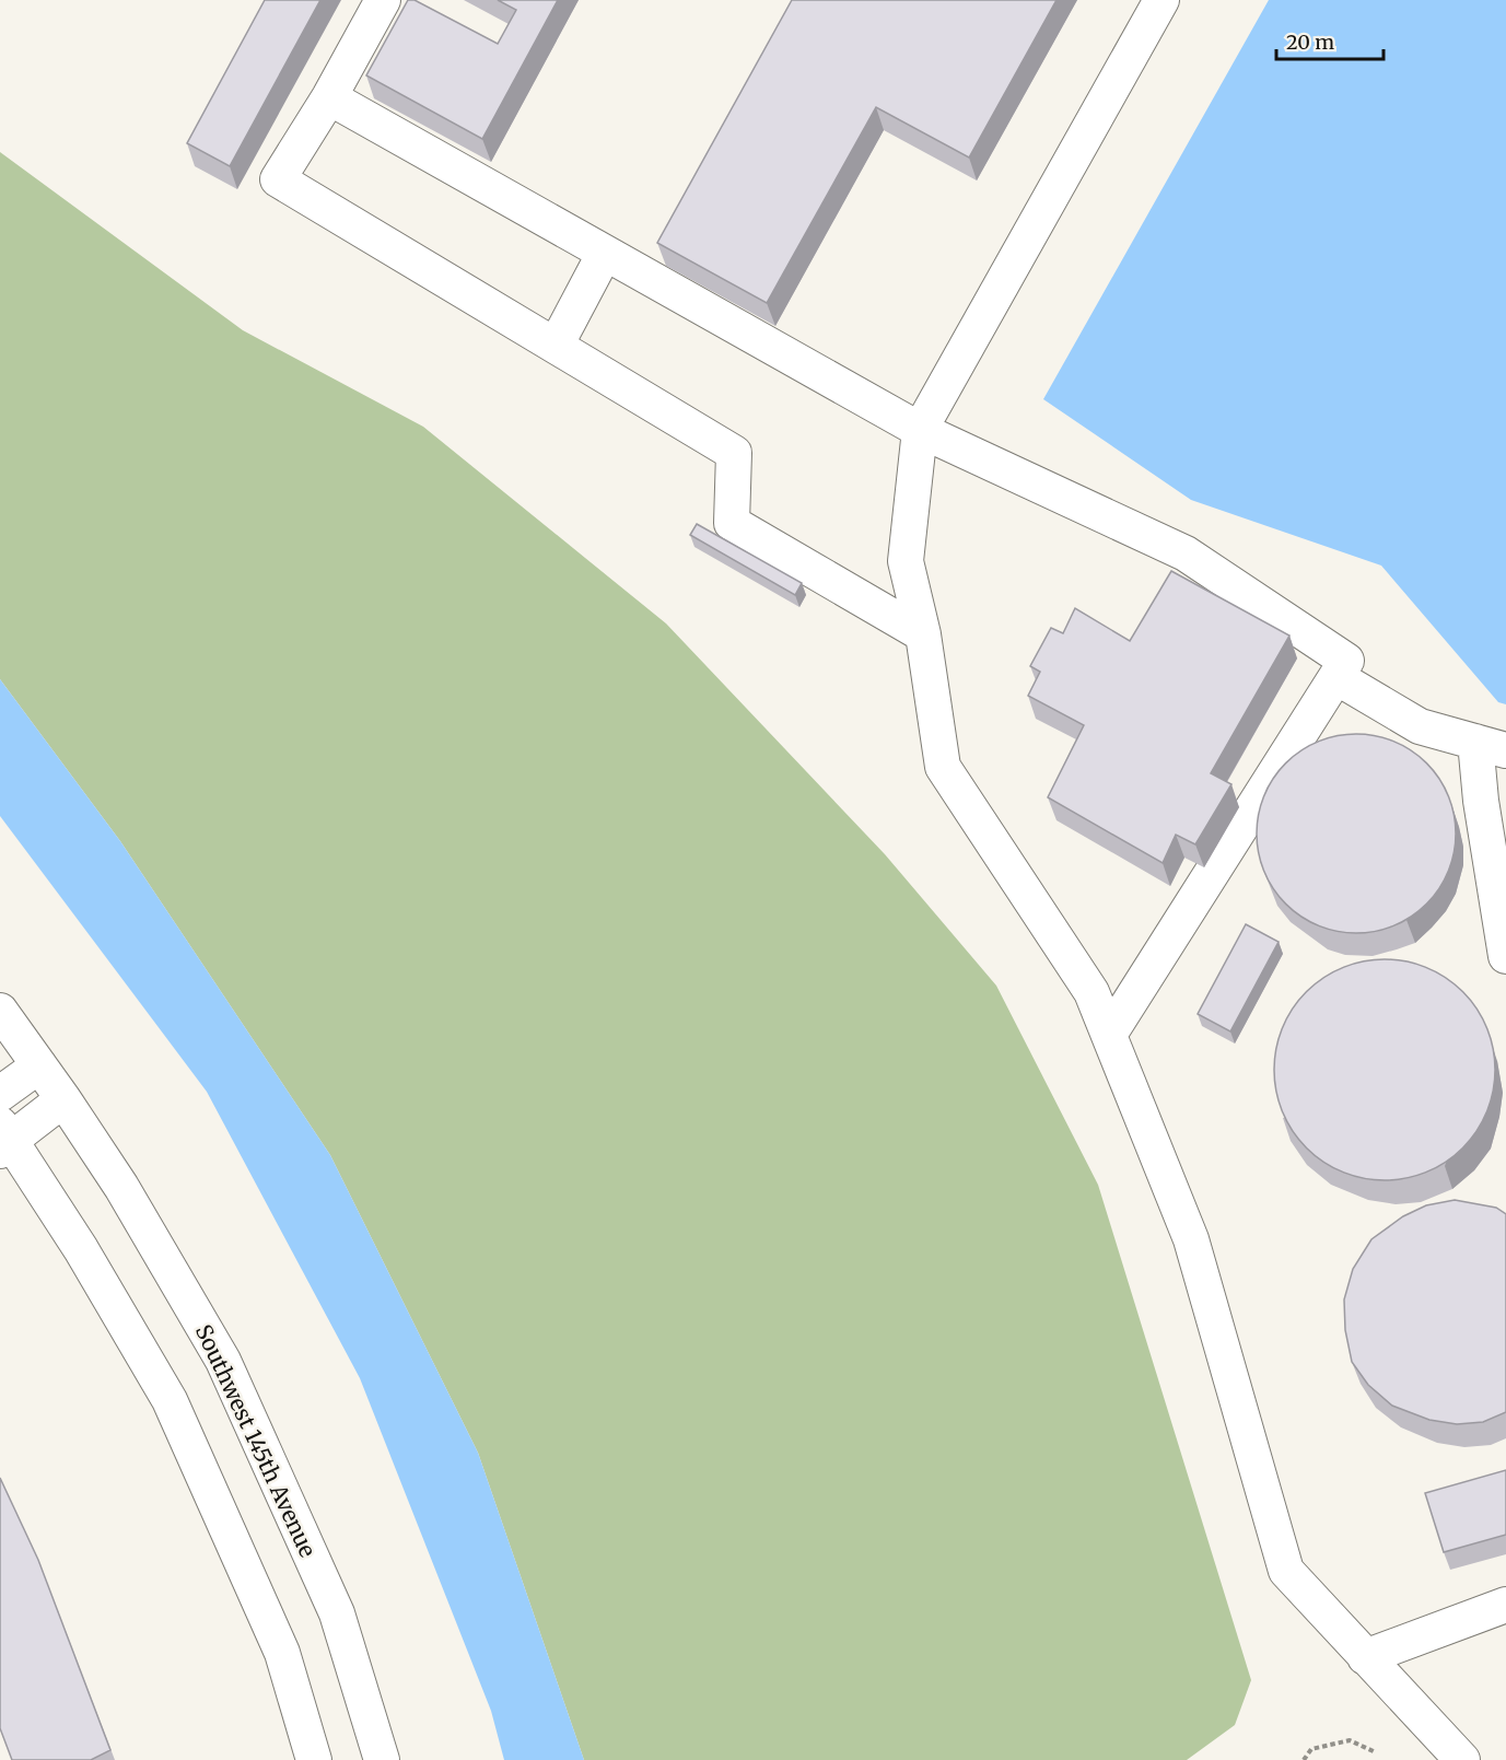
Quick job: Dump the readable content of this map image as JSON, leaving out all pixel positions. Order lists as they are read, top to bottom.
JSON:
{
  "streets": {
    "street": ["Southwest 145th Avenue"]
  },
  "scale_bar": "20 m"
}
